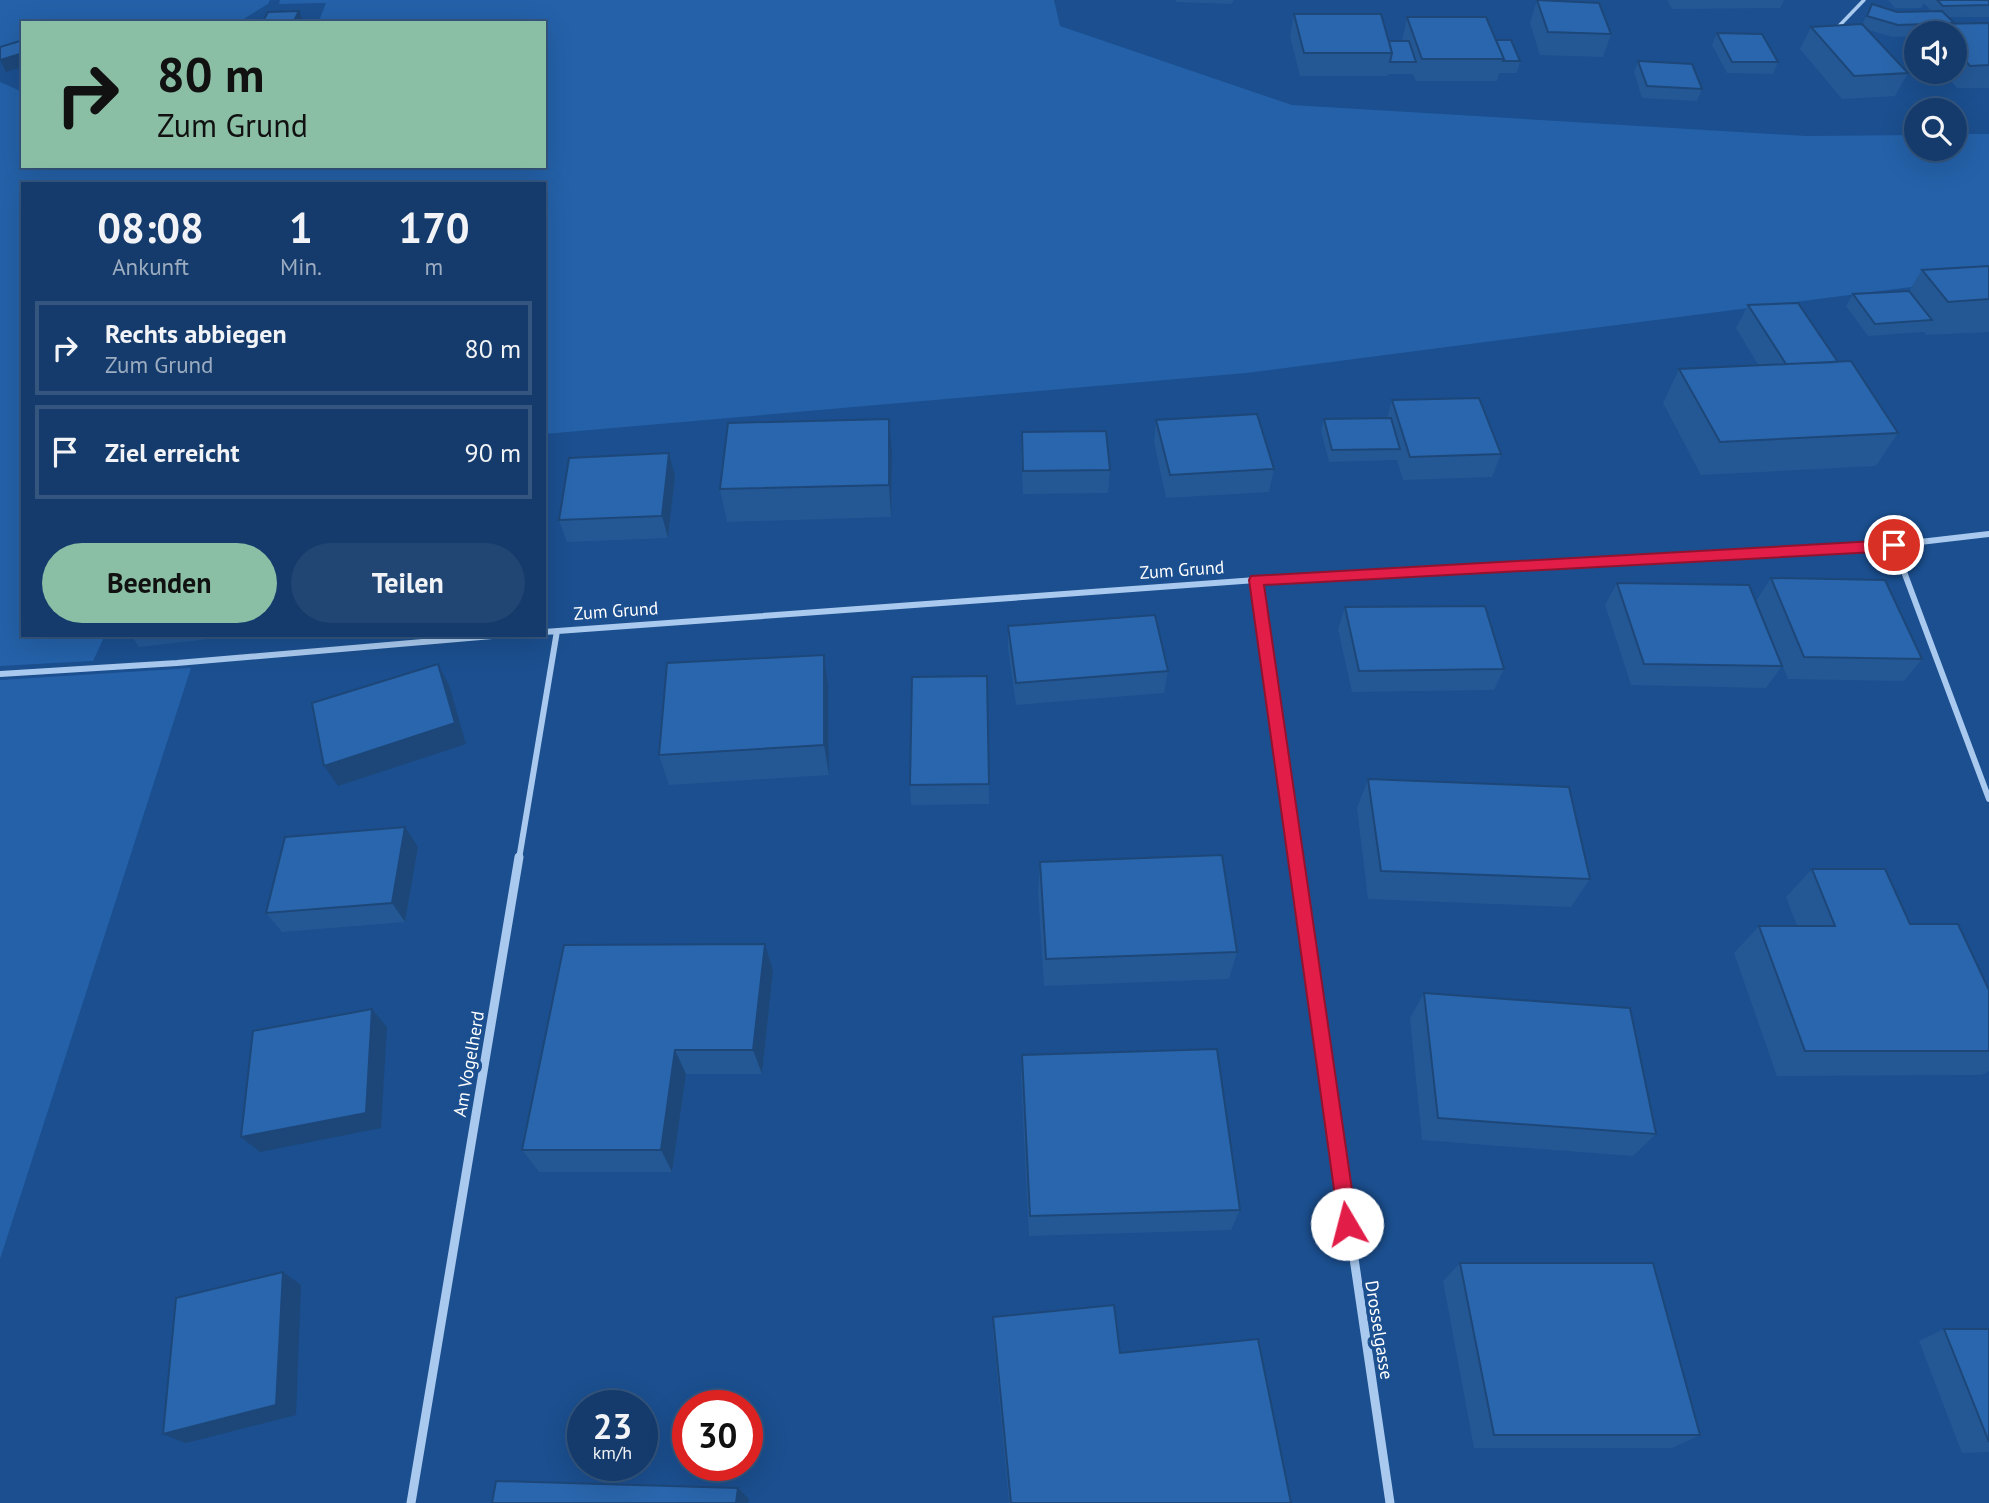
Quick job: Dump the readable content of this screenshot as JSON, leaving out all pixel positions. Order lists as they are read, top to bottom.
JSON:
{
  "streets": {
    "street": ["Zum Grund", "Am Vogelherd", "Drosselgasse"]
  },
  "crossings": [
    ["Zum Grund", "Am Vogelherd"],
    ["Zum Grund", "Drosselgasse"]
  ],
  "page": {
    "turn": ["80 m", "Zum Grund"],
    "eta": [
      "08:08",
      "Ankunft",
      "1",
      "Min.",
      "170",
      "m"
    ],
    "list": [
      {
        "name": "Rechts abbiegen",
        "note": "Zum Grund",
        "value": "80 m"
      },
      {
        "name": "Ziel erreicht",
        "value": "90 m"
      }
    ],
    "buttons": ["Beenden", "Teilen"],
    "speed": "23 km/h",
    "limit": "30"
  }
}
